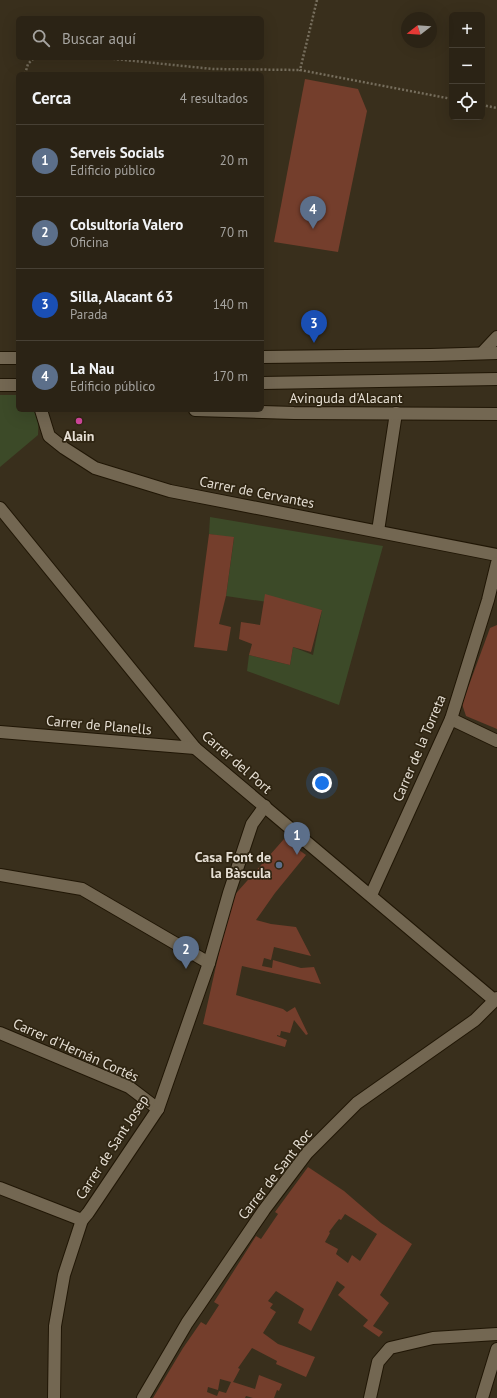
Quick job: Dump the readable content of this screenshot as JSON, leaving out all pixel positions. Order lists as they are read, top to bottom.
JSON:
{
  "streets": {
    "street": [
      "Avinguda d'Alacant",
      "Carrer de Cervantes",
      "Carrer de Planells",
      "Carrer de la Torreta",
      "Carrer del Port",
      "Carrer d'Hernán Cortés",
      "Carrer de Sant Josep",
      "Carrer de Sant Roc"
    ]
  },
  "crossings": [
    ["Carrer de Planells", "Carrer del Port"],
    ["Carrer de la Torreta", "Carrer del Port"],
    ["Carrer del Port", "Carrer de Sant Josep"],
    ["Carrer del Port", "Carrer de Sant Roc"],
    ["Carrer d'Hernán Cortés", "Carrer de Sant Josep"]
  ],
  "places": ["Alain", "Casa Font de la Bàscula"],
  "north": "left",
  "page": {
    "map_buttons": ["+", "−"],
    "search": "Buscar aquí",
    "heading": ["Cerca", "4 resultados"],
    "list": [
      {
        "mark": "1",
        "name": "Serveis Socials",
        "note": "Edificio público",
        "value": "20 m"
      },
      {
        "mark": "2",
        "name": "Colsultoría Valero",
        "note": "Oficina",
        "value": "70 m"
      },
      {
        "mark": "3",
        "name": "Silla, Alacant 63",
        "note": "Parada",
        "value": "140 m"
      },
      {
        "mark": "4",
        "name": "La Nau",
        "note": "Edificio público",
        "value": "170 m"
      }
    ],
    "pins": [
      "4",
      "3",
      "1",
      "2"
    ]
  }
}
